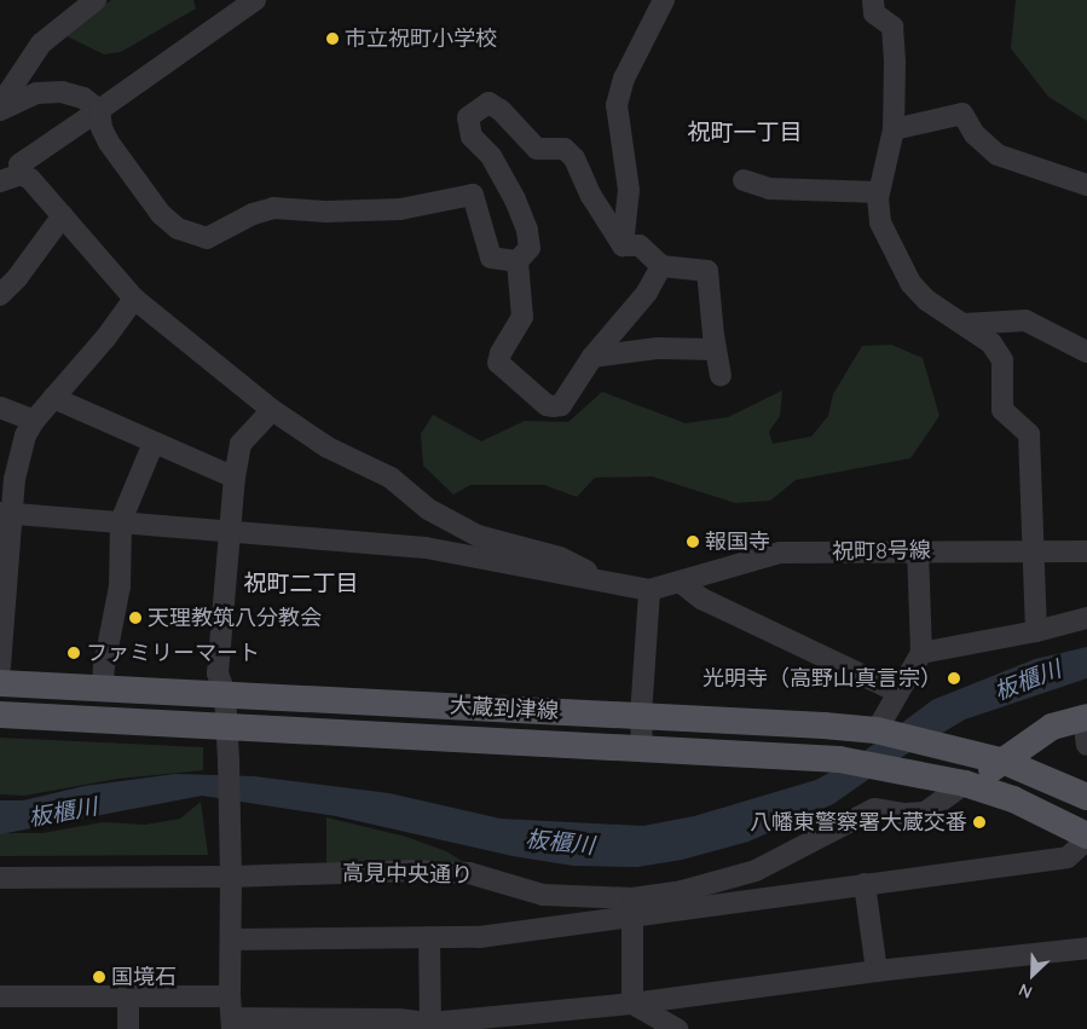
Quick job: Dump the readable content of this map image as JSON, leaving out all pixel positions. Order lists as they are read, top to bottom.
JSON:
{
  "streets": {
    "main road": ["大蔵到津線"],
    "street": ["祝町8号線", "高見中央通り"]
  },
  "crossings": [
    ["大蔵到津線", "高見中央通り"]
  ],
  "districts": ["祝町一丁目", "祝町二丁目"],
  "water": ["板櫃川"],
  "places": [
    "市立祝町小学校",
    "報国寺",
    "天理教筑八分教会",
    "ファミリーマート",
    "光明寺（高野山真言宗）",
    "八幡東警察署大蔵交番",
    "国境石"
  ],
  "north": "bottom left"
}
